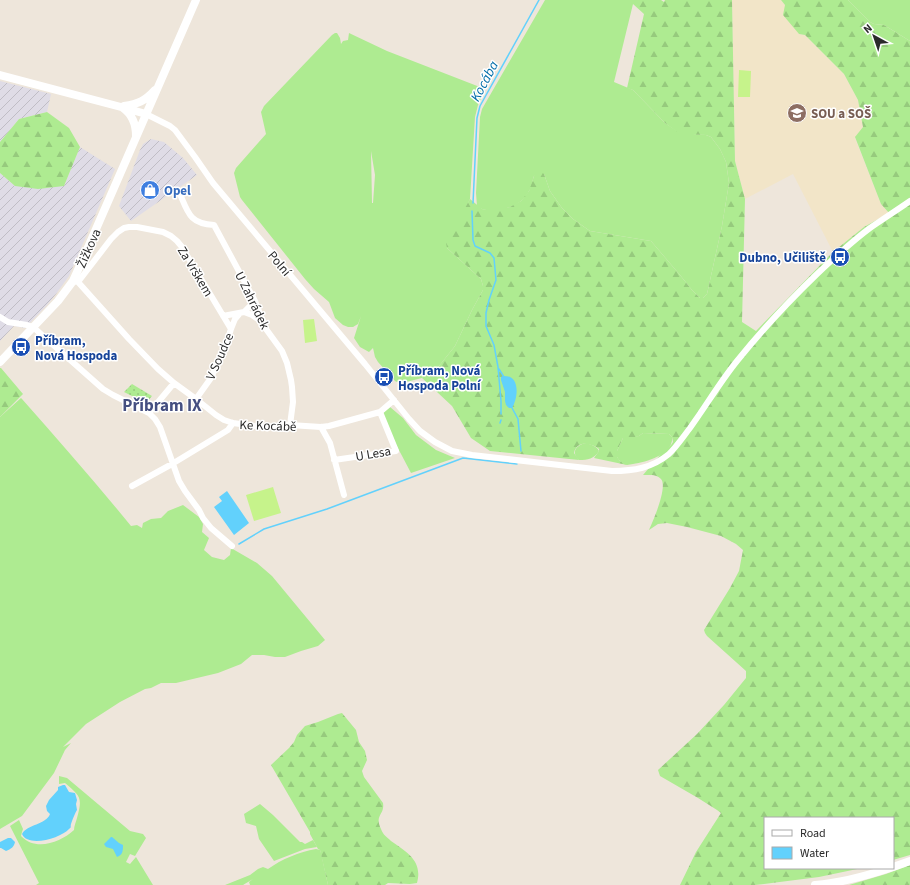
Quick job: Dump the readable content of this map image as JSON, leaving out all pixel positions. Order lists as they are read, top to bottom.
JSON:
{
  "streets": {
    "main road": ["Žižkova"],
    "street": [
      "Polní",
      "Za Vrškem",
      "U Zahrádek",
      "V Soudce",
      "Ke Kocábě",
      "U Lesa"
    ]
  },
  "crossings": [
    ["Žižkova", "Polní"],
    ["Žižkova", "Za Vrškem"],
    ["Žižkova", "Ke Kocábě"],
    ["Polní", "Ke Kocábě"],
    ["Za Vrškem", "V Soudce"],
    ["Za Vrškem", "Ke Kocábě"],
    ["U Zahrádek", "V Soudce"],
    ["U Zahrádek", "Ke Kocábě"],
    ["V Soudce", "Ke Kocábě"],
    ["Ke Kocábě", "U Lesa"]
  ],
  "districts": ["Příbram IX"],
  "water": ["Kocába"],
  "places": {
    "school or university": ["SOU a SOŠ"],
    "shop": ["Opel"],
    "bus stop": ["Dubno, Učiliště", "Příbram, Nová Hospoda", "Příbram, Nová Hospoda Polní"]
  },
  "legend": ["Road", "Water"],
  "north": "top left"
}
